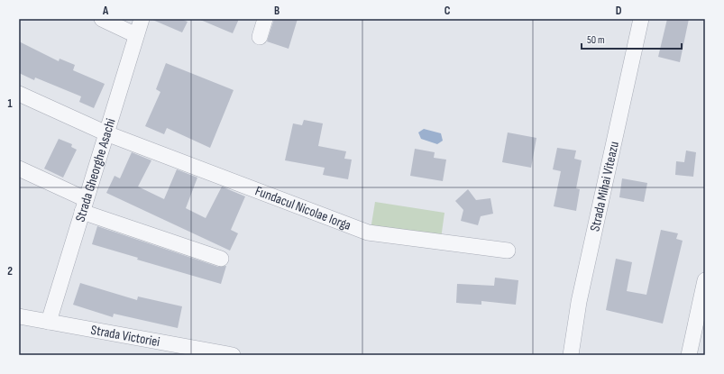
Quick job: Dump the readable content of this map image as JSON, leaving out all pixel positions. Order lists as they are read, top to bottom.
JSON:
{
  "streets": {
    "street": [
      "Strada Gheorghe Asachi",
      "Strada Mihai Viteazu",
      "Fundacul Nicolae Iorga",
      "Strada Victoriei"
    ]
  },
  "crossings": [
    ["Strada Gheorghe Asachi", "Fundacul Nicolae Iorga"],
    ["Strada Gheorghe Asachi", "Strada Victoriei"]
  ],
  "scale_bar": "50 m",
  "grid": {
    "columns": [
      "A",
      "B",
      "C",
      "D"
    ],
    "rows": ["1", "2"]
  }
}
